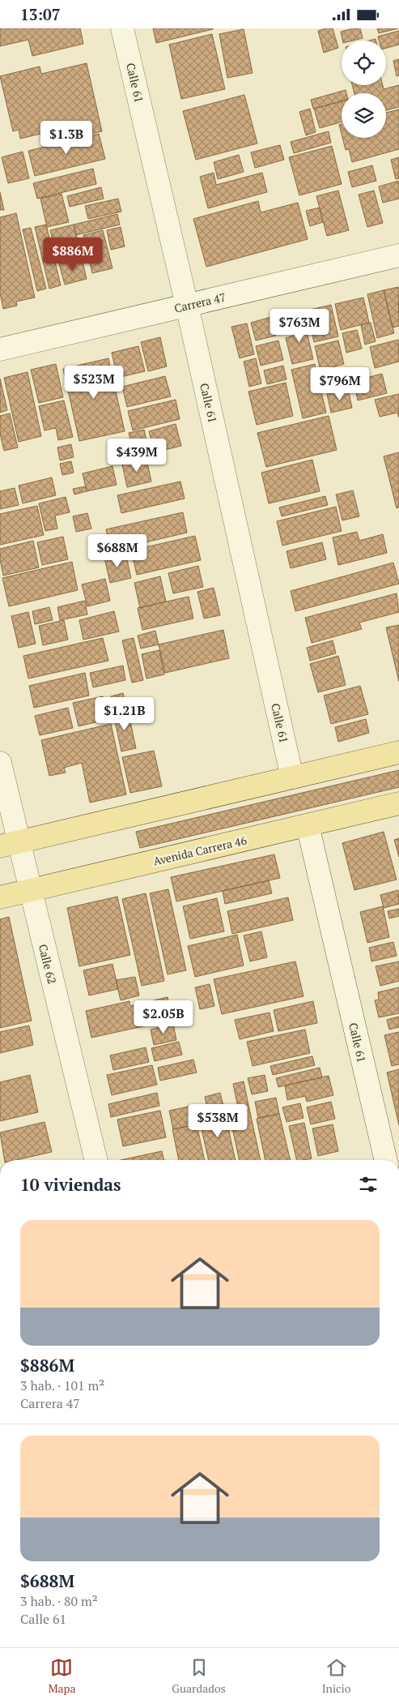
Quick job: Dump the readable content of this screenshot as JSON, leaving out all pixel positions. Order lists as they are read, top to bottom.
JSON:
{
  "streets": {
    "main road": ["Avenida Carrera 46"],
    "street": ["Calle 61", "Carrera 47", "Calle 62"]
  },
  "crossings": [
    ["Calle 61", "Carrera 47"],
    ["Calle 61", "Avenida Carrera 46"],
    ["Avenida Carrera 46", "Calle 62"]
  ],
  "page": {
    "status": "13:07",
    "price": [
      "$1.3B",
      "$886M",
      "$763M",
      "$523M",
      "$796M",
      "$439M",
      "$688M",
      "$1.21B",
      "$2.05B",
      "$538M"
    ],
    "heading": "10 viviendas",
    "list": [
      {
        "name": "$886M",
        "note": "3 hab. · 101 m² · Carrera 47"
      },
      {
        "name": "$688M",
        "note": "3 hab. · 80 m² · Calle 61"
      }
    ],
    "tabs": ["Mapa", "Guardados", "Inicio"]
  }
}
